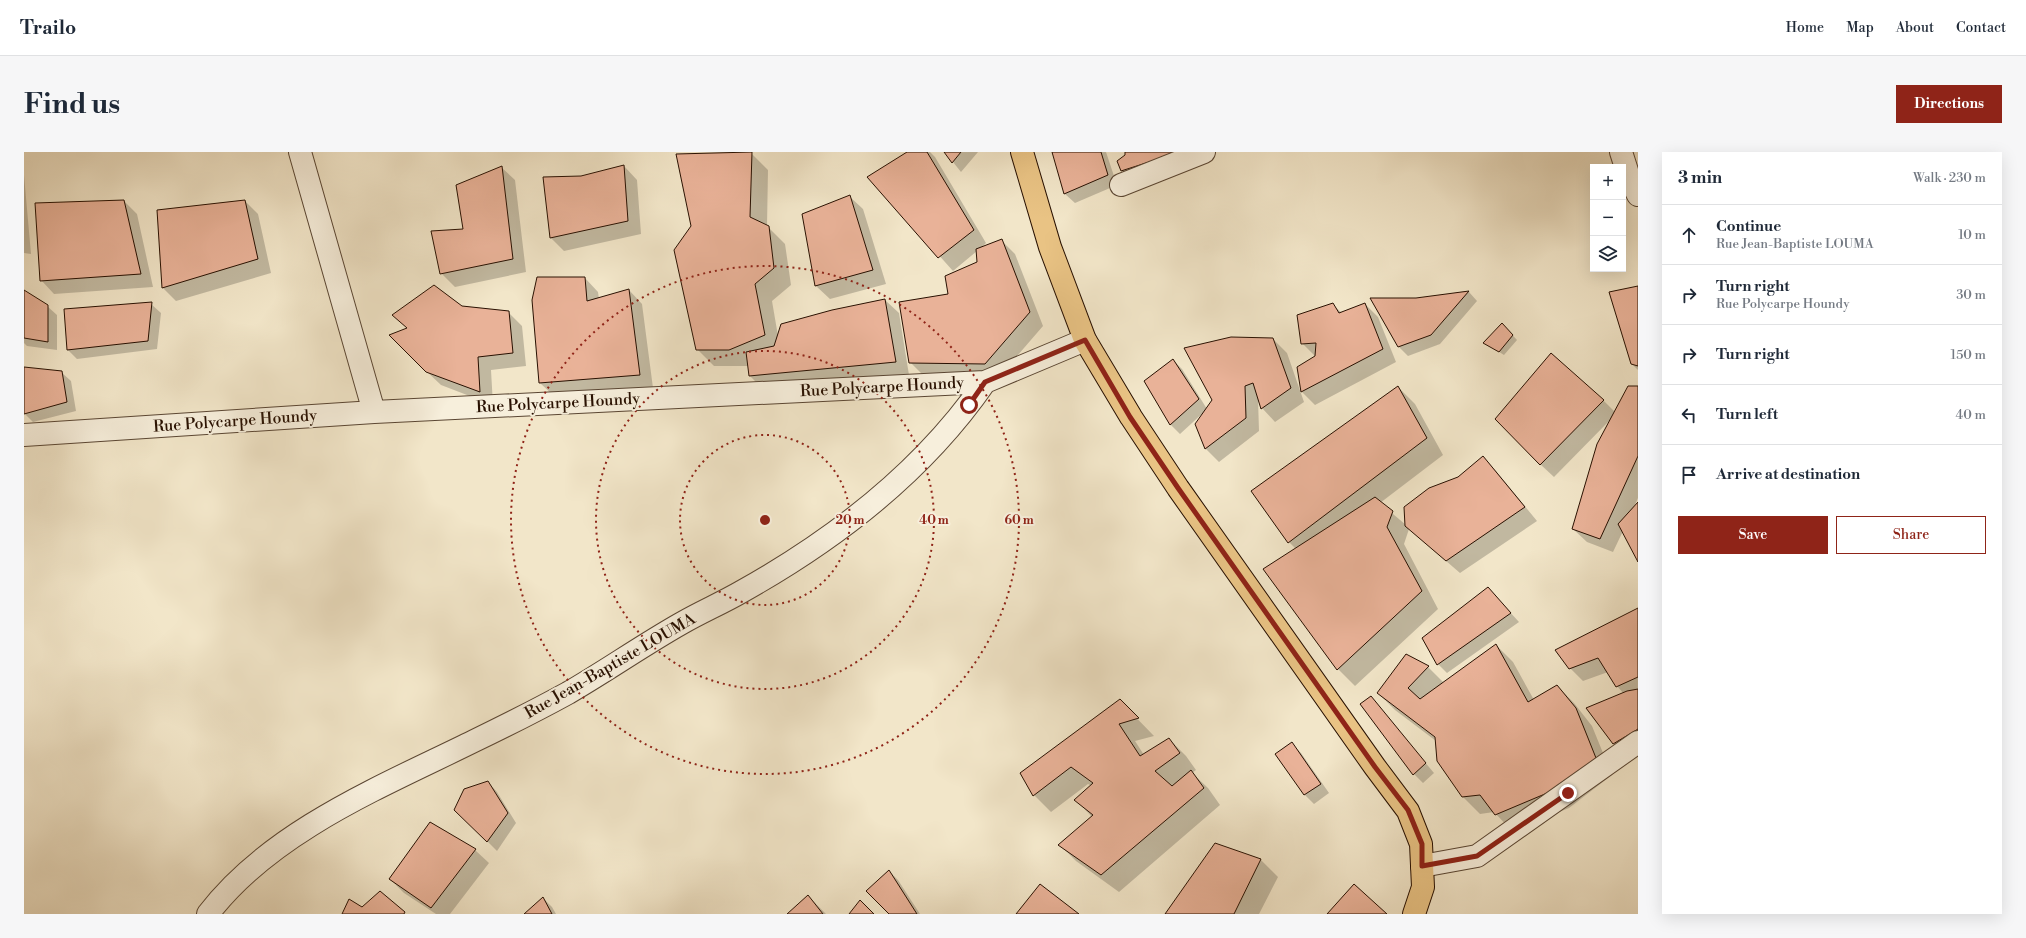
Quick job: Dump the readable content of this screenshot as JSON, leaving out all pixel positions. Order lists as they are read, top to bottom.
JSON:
{
  "streets": {
    "street": ["Rue Polycarpe Houndy", "Rue Jean-Baptiste LOUMA"]
  },
  "crossings": [
    ["Rue Polycarpe Houndy", "Rue Jean-Baptiste LOUMA"]
  ],
  "page": {
    "header": "Trailo",
    "nav": [
      "Home",
      "Map",
      "About",
      "Contact"
    ],
    "buttons": [
      "Directions",
      ["Save", "Share"]
    ],
    "title": "Find us",
    "heading": ["3 min", "Walk · 230 m"],
    "map_buttons": ["+", "−"],
    "list": [
      ["Continue", "Rue Jean-Baptiste LOUMA", "10 m"],
      ["Turn right", "Rue Polycarpe Houndy", "30 m"],
      ["Turn right", "150 m"],
      ["Turn left", "40 m"],
      "Arrive at destination"
    ]
  },
  "rings": ["20 m", "40 m", "60 m"]
}
